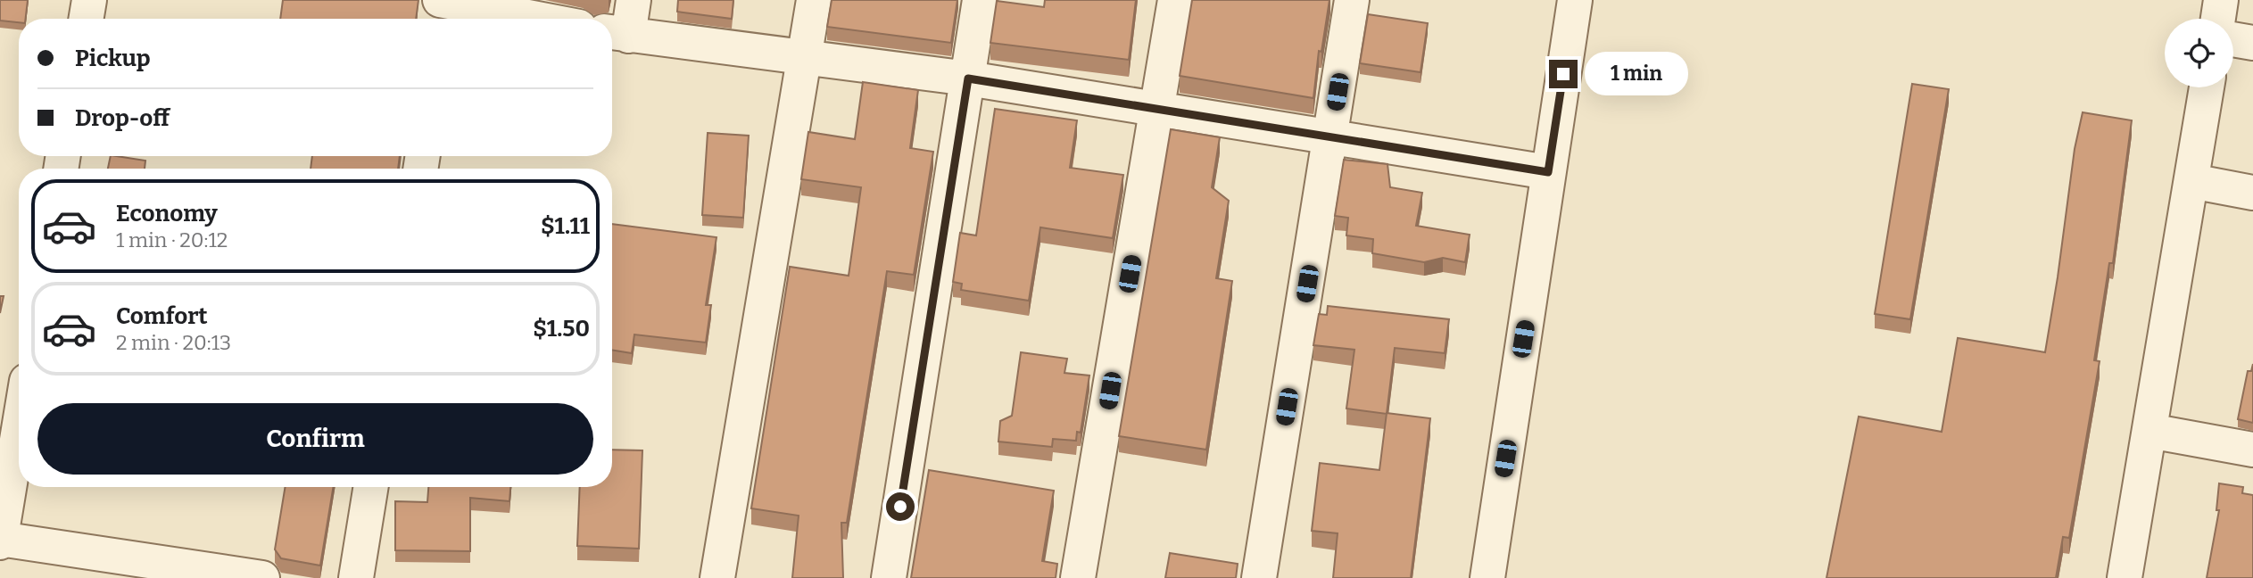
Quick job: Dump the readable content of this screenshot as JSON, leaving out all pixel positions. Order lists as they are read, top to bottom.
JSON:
{
  "page": {
    "banner": ["Pickup", "Drop-off"],
    "bubble": "1 min",
    "list": [
      {
        "name": "Economy",
        "note": "1 min · 20:12",
        "value": "$1.11"
      },
      {
        "name": "Comfort",
        "note": "2 min · 20:13",
        "value": "$1.50"
      }
    ],
    "buttons": "Confirm"
  }
}
